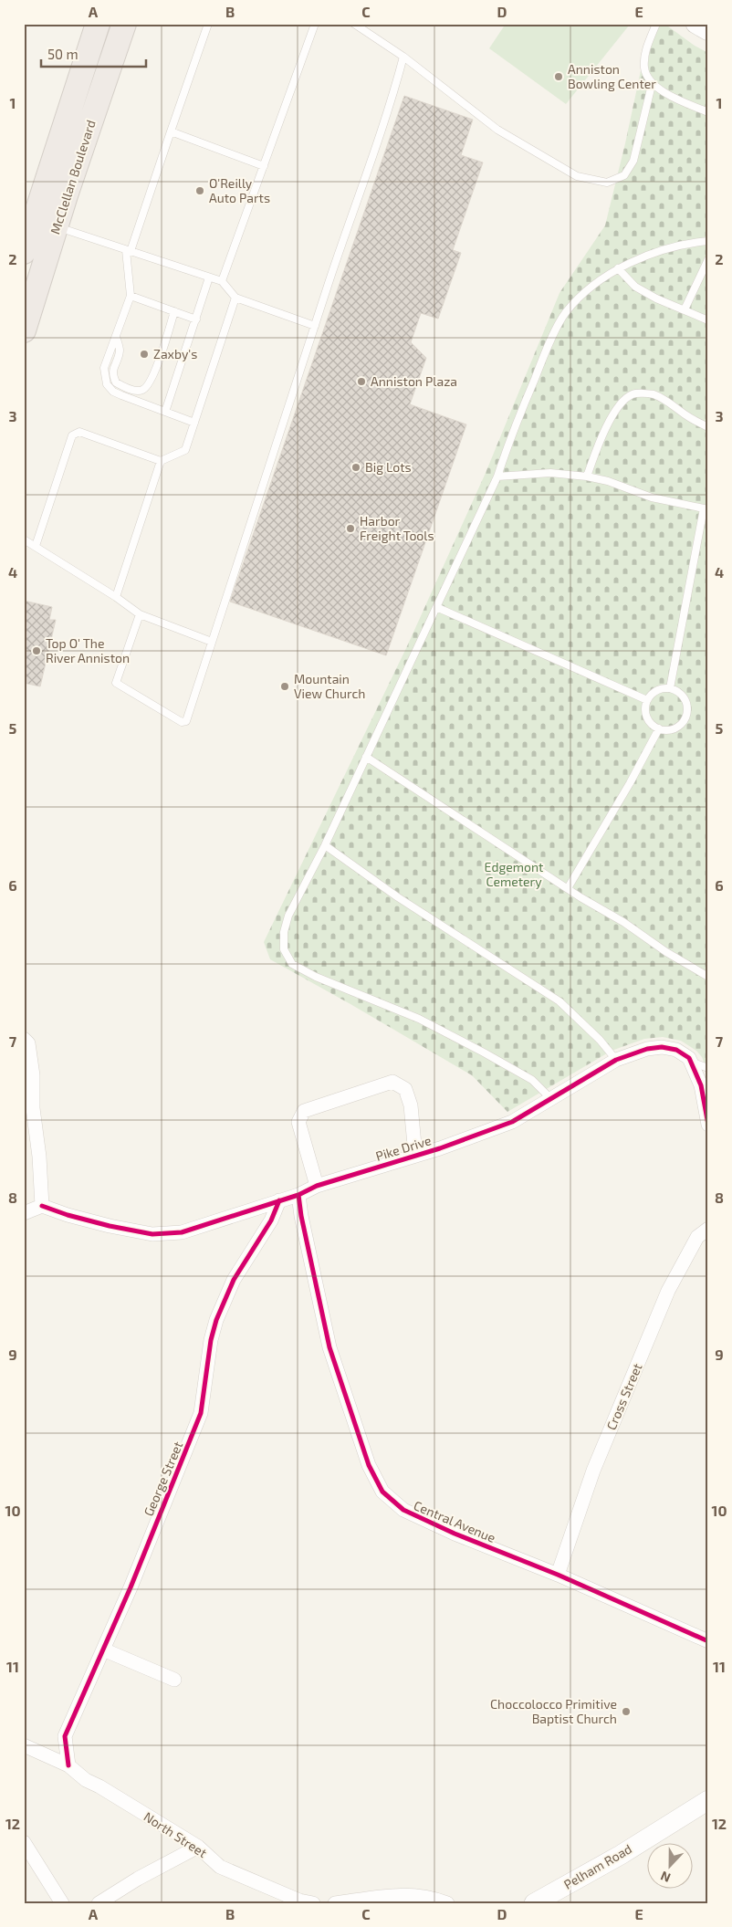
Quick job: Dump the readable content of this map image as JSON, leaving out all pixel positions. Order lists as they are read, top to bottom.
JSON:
{
  "streets": {
    "highway": ["McClellan Boulevard"],
    "street": [
      "Pike Drive",
      "Cross Street",
      "George Street",
      "Central Avenue",
      "North Street",
      "Pelham Road"
    ]
  },
  "crossings": [
    ["Pike Drive", "George Street"],
    ["Pike Drive", "Central Avenue"],
    ["Cross Street", "Central Avenue"],
    ["George Street", "North Street"]
  ],
  "parks": ["Edgemont Cemetery"],
  "places": [
    "Anniston Bowling Center",
    "O'Reilly Auto Parts",
    "Zaxby's",
    "Anniston Plaza",
    "Big Lots",
    "Harbor Freight Tools",
    "Top O' The River Anniston",
    "Mountain View Church",
    "Choccolocco Primitive Baptist Church"
  ],
  "scale_bar": "50 m",
  "north": "bottom",
  "grid": {
    "columns": [
      "A",
      "B",
      "C",
      "D",
      "E"
    ],
    "rows": [
      "1",
      "2",
      "3",
      "4",
      "5",
      "6",
      "7",
      "8",
      "9",
      "10",
      "11",
      "12"
    ]
  }
}
